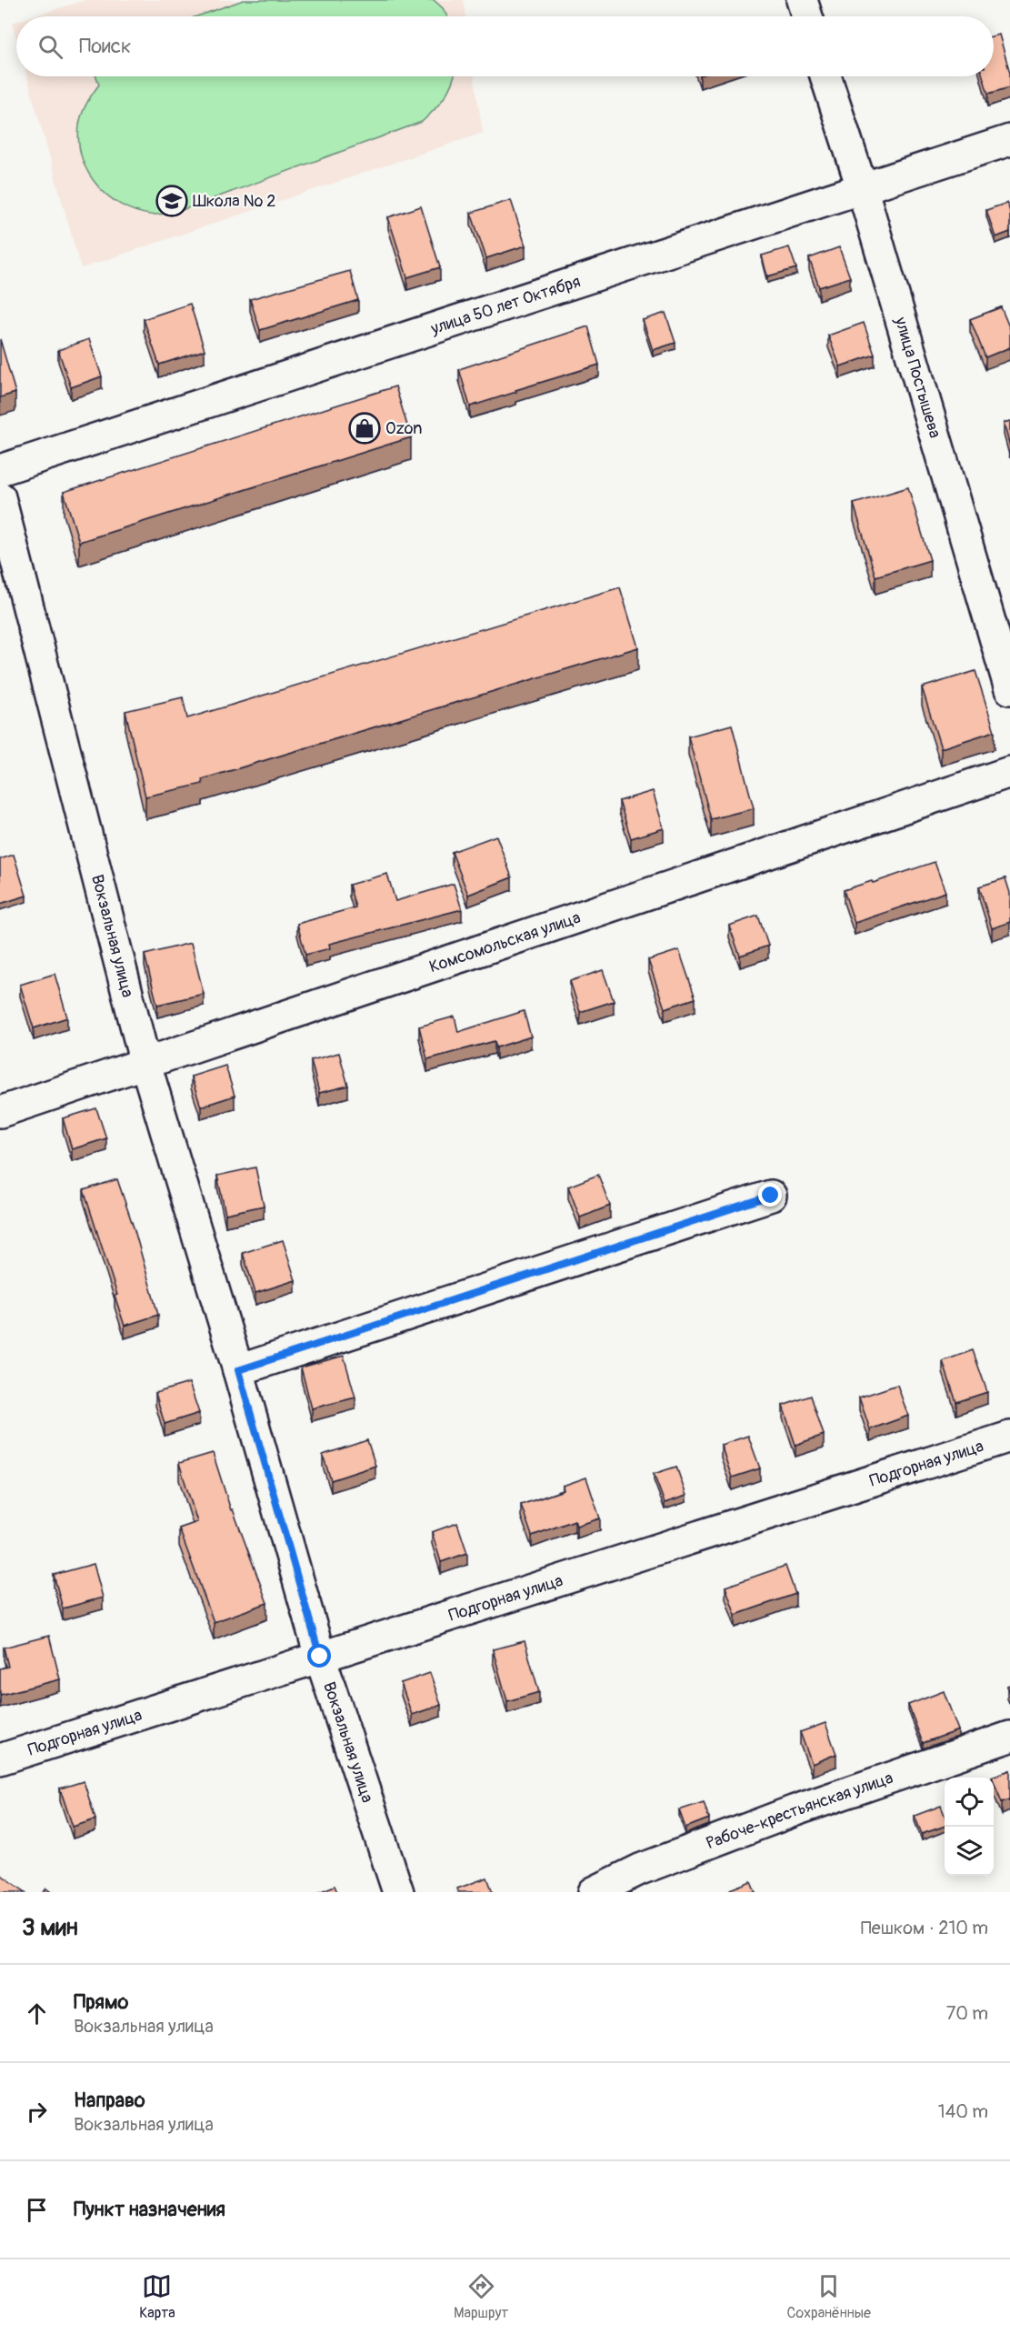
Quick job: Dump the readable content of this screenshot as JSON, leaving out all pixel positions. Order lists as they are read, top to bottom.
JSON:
{
  "streets": {
    "street": [
      "улица 50 лет Октября",
      "улица Постышева",
      "Вокзальная улица",
      "Комсомольская улица",
      "Подгорная улица",
      "Рабоче-крестьянская улица"
    ]
  },
  "crossings": [
    ["улица 50 лет Октября", "улица Постышева"],
    ["Вокзальная улица", "Комсомольская улица"],
    ["Вокзальная улица", "Подгорная улица"]
  ],
  "places": {
    "school or university": ["Школа № 2"],
    "shop": ["Ozon"]
  },
  "page": {
    "search": "Поиск",
    "heading": ["3 мин", "Пешком · 210 m"],
    "list": [
      ["Прямо", "Вокзальная улица", "70 m"],
      ["Направо", "Вокзальная улица", "140 m"],
      "Пункт назначения"
    ],
    "nav": ["Карта", "Маршрут", "Сохранённые"]
  }
}
